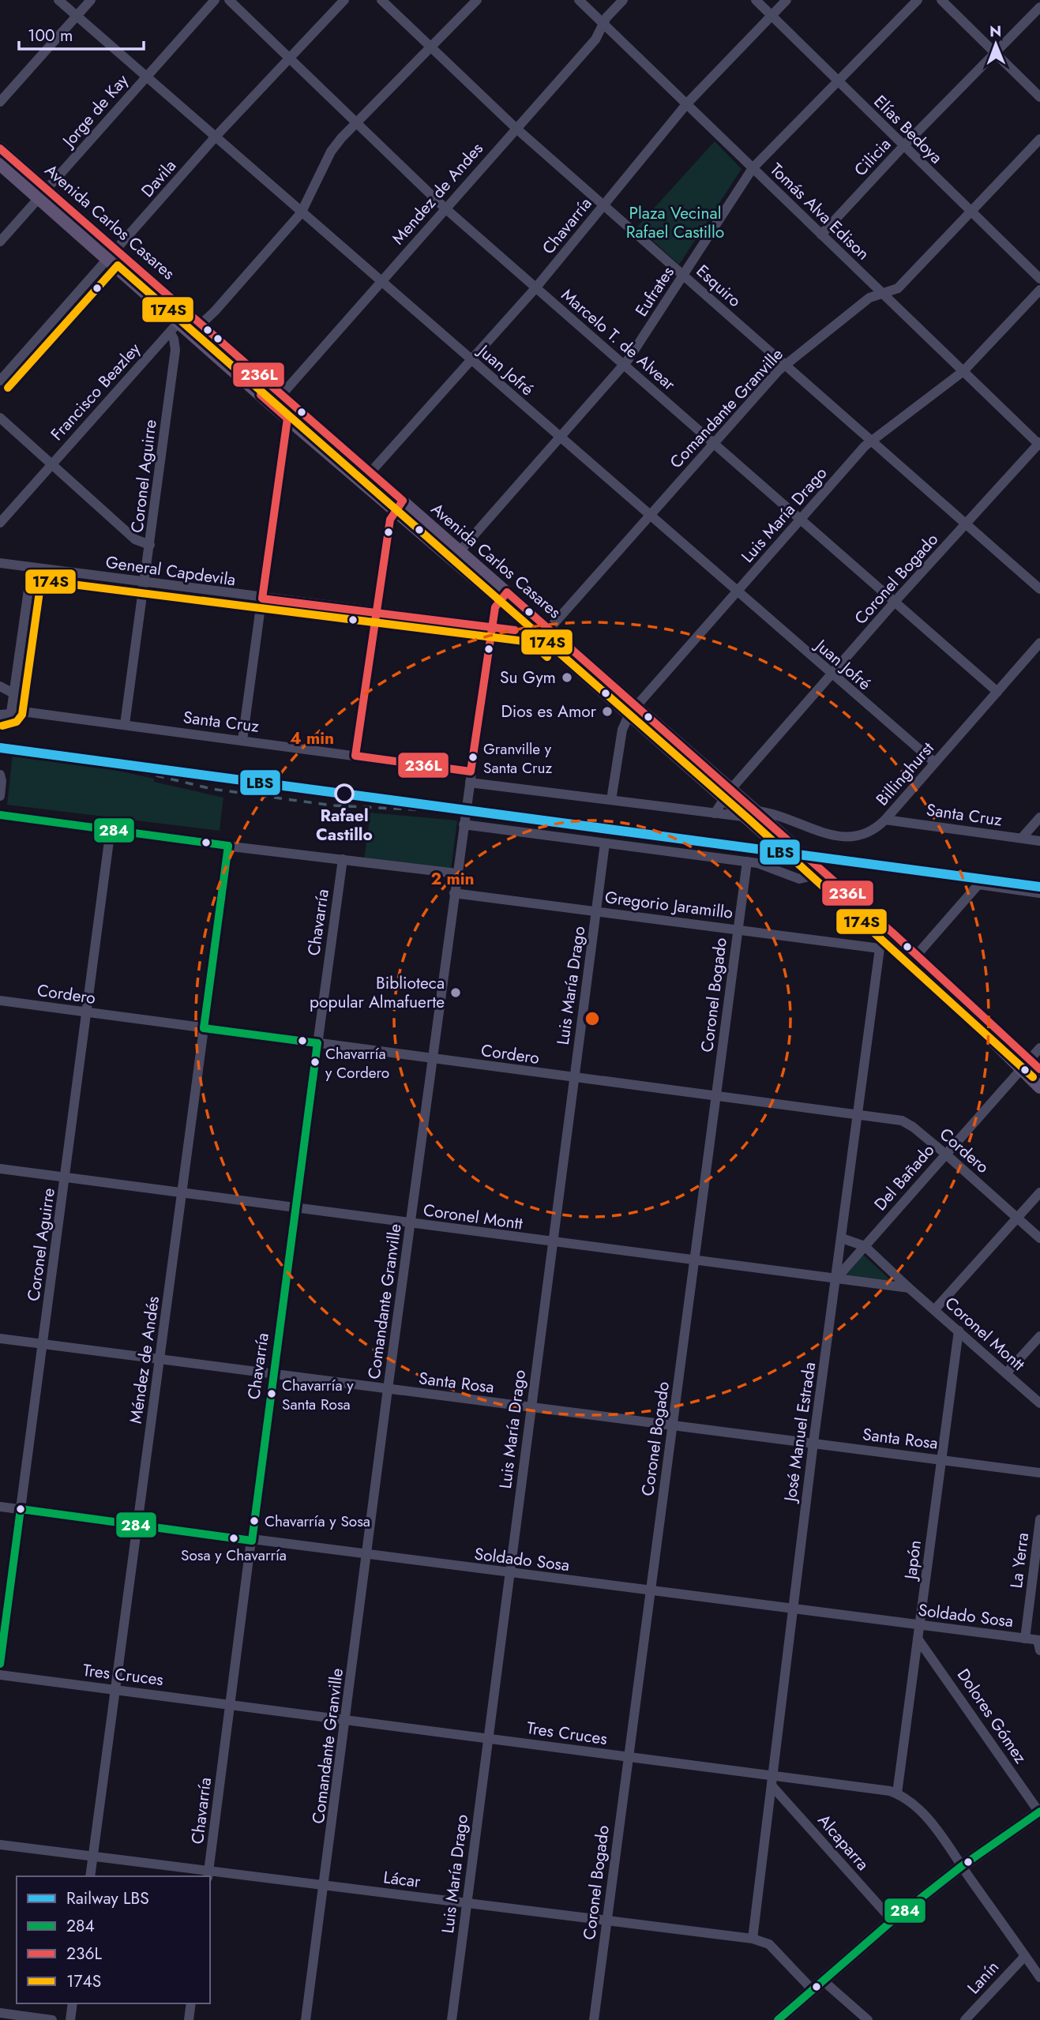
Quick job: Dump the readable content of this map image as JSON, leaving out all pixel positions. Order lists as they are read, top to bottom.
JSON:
{
  "streets": {
    "main road": ["Avenida Carlos Casares"],
    "street": [
      "Jorge de Kay",
      "Elías Bedoya",
      "Cilicia",
      "Davila",
      "Mendez de Andes",
      "Tomás Alva Edison",
      "Chavarría",
      "Esquiro",
      "Eufrates",
      "Marcelo T. de Alvear",
      "Juan Jofré",
      "Francisco Beazley",
      "Comandante Granville",
      "Coronel Aguirre",
      "Luis María Drago",
      "General Capdevila",
      "Coronel Bogado",
      "Santa Cruz",
      "Billinghurst",
      "Gregorio Jaramillo",
      "Cordero",
      "Del Bañado",
      "Coronel Montt",
      "Méndez de Andés",
      "Santa Rosa",
      "José Manuel Estrada",
      "Soldado Sosa",
      "Japón",
      "La Yerra",
      "Tres Cruces",
      "Dolores Gómez",
      "Alcaparra",
      "Lácar",
      "Lanín"
    ]
  },
  "crossings": [
    ["Jorge de Kay", "Avenida Carlos Casares"],
    ["Jorge de Kay", "Juan Jofré"],
    ["Elías Bedoya", "Cilicia"],
    ["Elías Bedoya", "Chavarría"],
    ["Elías Bedoya", "Eufrates"],
    ["Elías Bedoya", "Comandante Granville"],
    ["Cilicia", "Tomás Alva Edison"],
    ["Davila", "Avenida Carlos Casares"],
    ["Davila", "Marcelo T. de Alvear"],
    ["Davila", "Juan Jofré"],
    ["Mendez de Andes", "Tomás Alva Edison"],
    ["Mendez de Andes", "Avenida Carlos Casares"],
    ["Mendez de Andes", "Esquiro"],
    ["Mendez de Andes", "Marcelo T. de Alvear"],
    ["Mendez de Andes", "Juan Jofré"],
    ["Tomás Alva Edison", "Chavarría"],
    ["Tomás Alva Edison", "Eufrates"],
    ["Tomás Alva Edison", "Comandante Granville"],
    ["Tomás Alva Edison", "Luis María Drago"],
    ["Tomás Alva Edison", "Coronel Bogado"],
    ["Avenida Carlos Casares", "Chavarría"],
    ["Avenida Carlos Casares", "Eufrates"],
    ["Avenida Carlos Casares", "Francisco Beazley"],
    ["Avenida Carlos Casares", "Comandante Granville"],
    ["Avenida Carlos Casares", "Luis María Drago"],
    ["Avenida Carlos Casares", "General Capdevila"],
    ["Avenida Carlos Casares", "Coronel Bogado"],
    ["Avenida Carlos Casares", "Santa Cruz"],
    ["Avenida Carlos Casares", "Billinghurst"],
    ["Avenida Carlos Casares", "Gregorio Jaramillo"],
    ["Avenida Carlos Casares", "Del Bañado"],
    ["Avenida Carlos Casares", "José Manuel Estrada"],
    ["Chavarría", "Esquiro"],
    ["Chavarría", "Marcelo T. de Alvear"],
    ["Chavarría", "Juan Jofré"],
    ["Chavarría", "Cordero"],
    ["Chavarría", "Coronel Montt"],
    ["Chavarría", "Santa Rosa"],
    ["Chavarría", "Soldado Sosa"],
    ["Chavarría", "Tres Cruces"],
    ["Chavarría", "Lácar"],
    ["Esquiro", "Eufrates"],
    ["Esquiro", "Comandante Granville"],
    ["Esquiro", "Luis María Drago"],
    ["Esquiro", "Coronel Bogado"],
    ["Eufrates", "Marcelo T. de Alvear"],
    ["Eufrates", "Juan Jofré"],
    ["Marcelo T. de Alvear", "Comandante Granville"],
    ["Marcelo T. de Alvear", "Luis María Drago"],
    ["Marcelo T. de Alvear", "Coronel Bogado"],
    ["Marcelo T. de Alvear", "Billinghurst"],
    ["Juan Jofré", "Comandante Granville"],
    ["Juan Jofré", "Luis María Drago"],
    ["Juan Jofré", "Coronel Bogado"],
    ["Juan Jofré", "Billinghurst"],
    ["Francisco Beazley", "Coronel Aguirre"],
    ["Comandante Granville", "General Capdevila"],
    ["Comandante Granville", "Santa Cruz"],
    ["Comandante Granville", "Gregorio Jaramillo"],
    ["Comandante Granville", "Cordero"],
    ["Comandante Granville", "Coronel Montt"],
    ["Comandante Granville", "Santa Rosa"],
    ["Comandante Granville", "Soldado Sosa"],
    ["Comandante Granville", "Tres Cruces"],
    ["Comandante Granville", "Lácar"],
    ["Coronel Aguirre", "General Capdevila"],
    ["Coronel Aguirre", "Santa Cruz"],
    ["Coronel Aguirre", "Cordero"],
    ["Coronel Aguirre", "Coronel Montt"],
    ["Coronel Aguirre", "Santa Rosa"],
    ["Coronel Aguirre", "Soldado Sosa"],
    ["Luis María Drago", "Santa Cruz"],
    ["Luis María Drago", "Gregorio Jaramillo"],
    ["Luis María Drago", "Cordero"],
    ["Luis María Drago", "Coronel Montt"],
    ["Luis María Drago", "Santa Rosa"],
    ["Luis María Drago", "Soldado Sosa"],
    ["Luis María Drago", "Tres Cruces"],
    ["Luis María Drago", "Lácar"],
    ["Coronel Bogado", "Santa Cruz"],
    ["Coronel Bogado", "Gregorio Jaramillo"],
    ["Coronel Bogado", "Cordero"],
    ["Coronel Bogado", "Coronel Montt"],
    ["Coronel Bogado", "Santa Rosa"],
    ["Coronel Bogado", "Soldado Sosa"],
    ["Coronel Bogado", "Tres Cruces"],
    ["Coronel Bogado", "Lácar"],
    ["Santa Cruz", "Billinghurst"],
    ["Gregorio Jaramillo", "José Manuel Estrada"],
    ["Cordero", "Del Bañado"],
    ["Cordero", "Méndez de Andés"],
    ["Cordero", "José Manuel Estrada"],
    ["Del Bañado", "Coronel Montt"],
    ["Del Bañado", "José Manuel Estrada"],
    ["Coronel Montt", "Méndez de Andés"],
    ["Coronel Montt", "José Manuel Estrada"],
    ["Coronel Montt", "Japón"],
    ["Méndez de Andés", "Santa Rosa"],
    ["Méndez de Andés", "Soldado Sosa"],
    ["Méndez de Andés", "Tres Cruces"],
    ["Méndez de Andés", "Lácar"],
    ["Santa Rosa", "José Manuel Estrada"],
    ["Santa Rosa", "Japón"],
    ["José Manuel Estrada", "Soldado Sosa"],
    ["José Manuel Estrada", "Tres Cruces"],
    ["José Manuel Estrada", "Alcaparra"],
    ["José Manuel Estrada", "Lácar"],
    ["Soldado Sosa", "Japón"],
    ["Soldado Sosa", "La Yerra"],
    ["Japón", "Tres Cruces"],
    ["Japón", "Dolores Gómez"],
    ["Tres Cruces", "Alcaparra"]
  ],
  "parks": ["Plaza Vecinal Rafael Castillo"],
  "places": [
    "Su Gym",
    "Dios es Amor",
    "Granville y Santa Cruz",
    "Rafael Castillo",
    "Biblioteca popular Almafuerte",
    "Chavarría y Cordero",
    "Chavarría y Santa Rosa",
    "Chavarría y Sosa",
    "Sosa y Chavarría"
  ],
  "lines": [
    "transit line 236L",
    "transit line 174S",
    "rail line LBS",
    "transit line 284"
  ],
  "legend": [
    "Railway LBS",
    "284",
    "236L",
    "174S"
  ],
  "scale_bar": "100 m",
  "north": "top",
  "rings": ["4 min", "2 min"]
}
